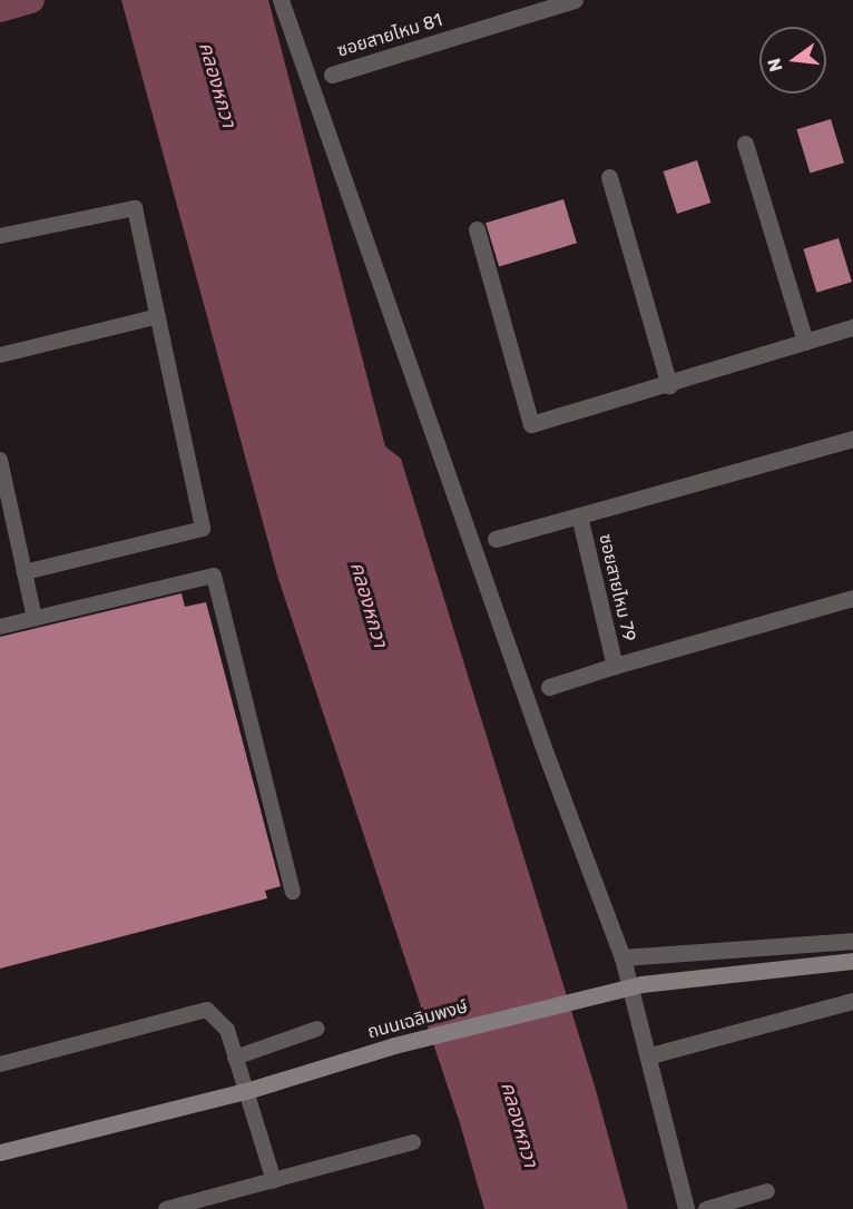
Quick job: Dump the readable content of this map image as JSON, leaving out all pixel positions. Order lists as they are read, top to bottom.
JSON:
{
  "streets": {
    "main road": ["ถนนเฉลิมพงษ์"],
    "street": ["ซอยสายไหม 81", "ซอยสายไหม 79"]
  },
  "water": ["คลองหกวา"],
  "north": "left"
}
